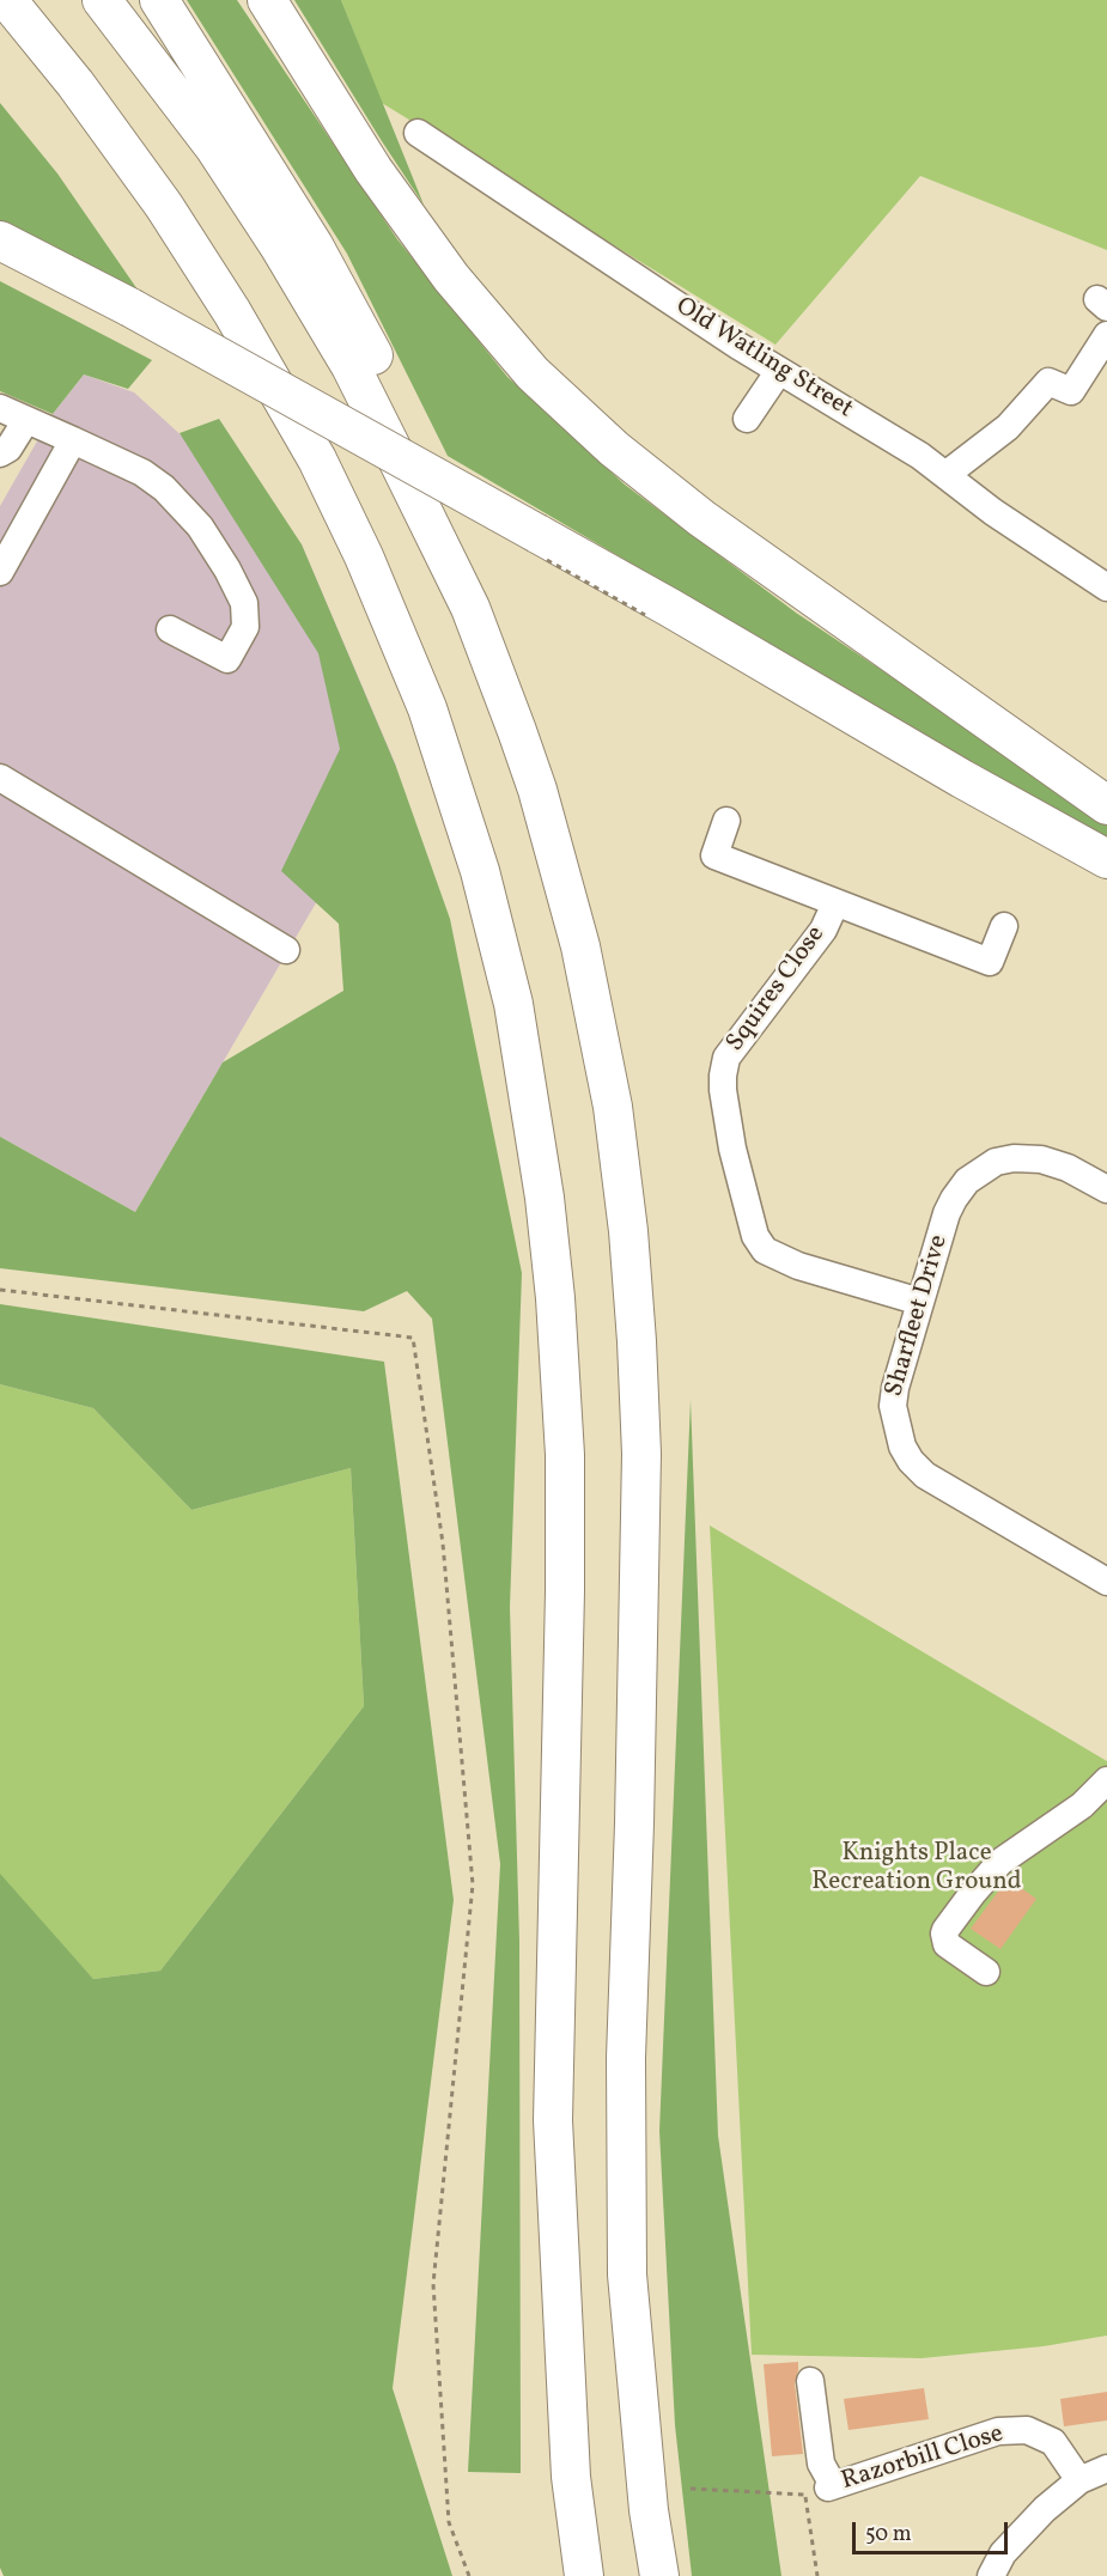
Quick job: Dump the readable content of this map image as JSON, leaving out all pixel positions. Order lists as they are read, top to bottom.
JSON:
{
  "streets": {
    "street": [
      "Old Watling Street",
      "Squires Close",
      "Sharfleet Drive",
      "Razorbill Close"
    ]
  },
  "crossings": [
    ["Squires Close", "Sharfleet Drive"]
  ],
  "parks": ["Knights Place Recreation Ground"],
  "scale_bar": "50 m"
}
